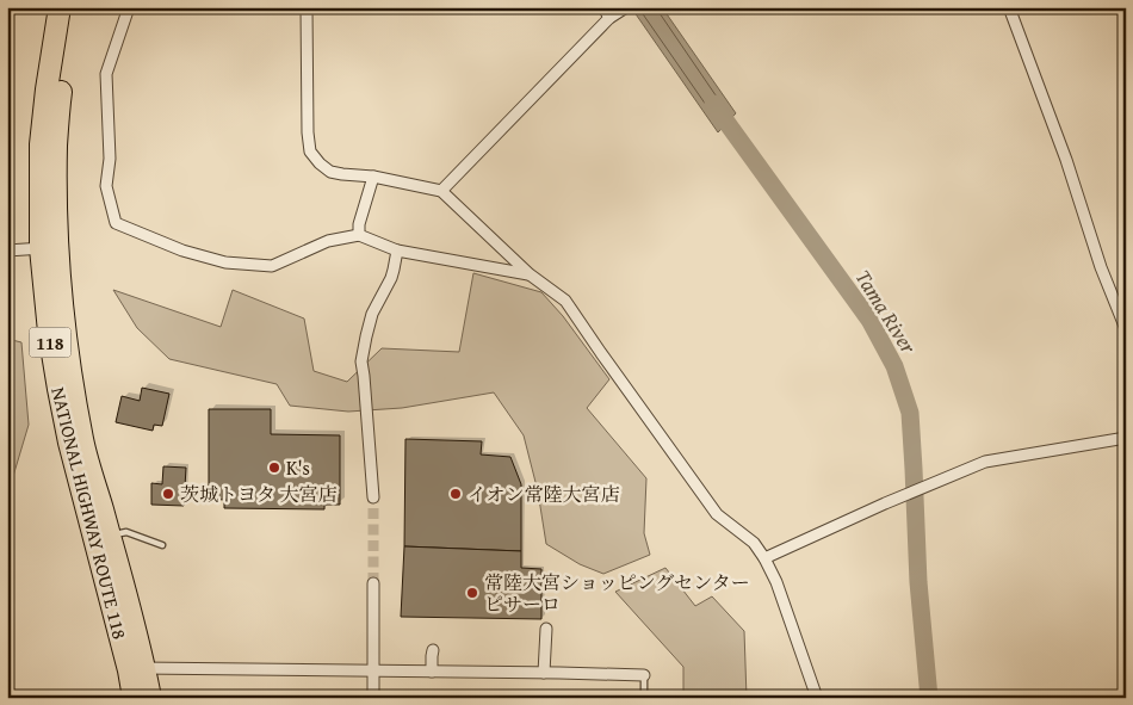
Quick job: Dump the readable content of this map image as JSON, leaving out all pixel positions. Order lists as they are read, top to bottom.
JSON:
{
  "streets": {
    "highway": ["118", "NATIONAL HIGHWAY ROUTE 118"]
  },
  "water": ["Tama River"],
  "places": [
    "K's",
    "茨城トヨタ 大宮店",
    "イオン常陸大宮店",
    "常陸大宮ショッピングセンター ピサーロ"
  ]
}
